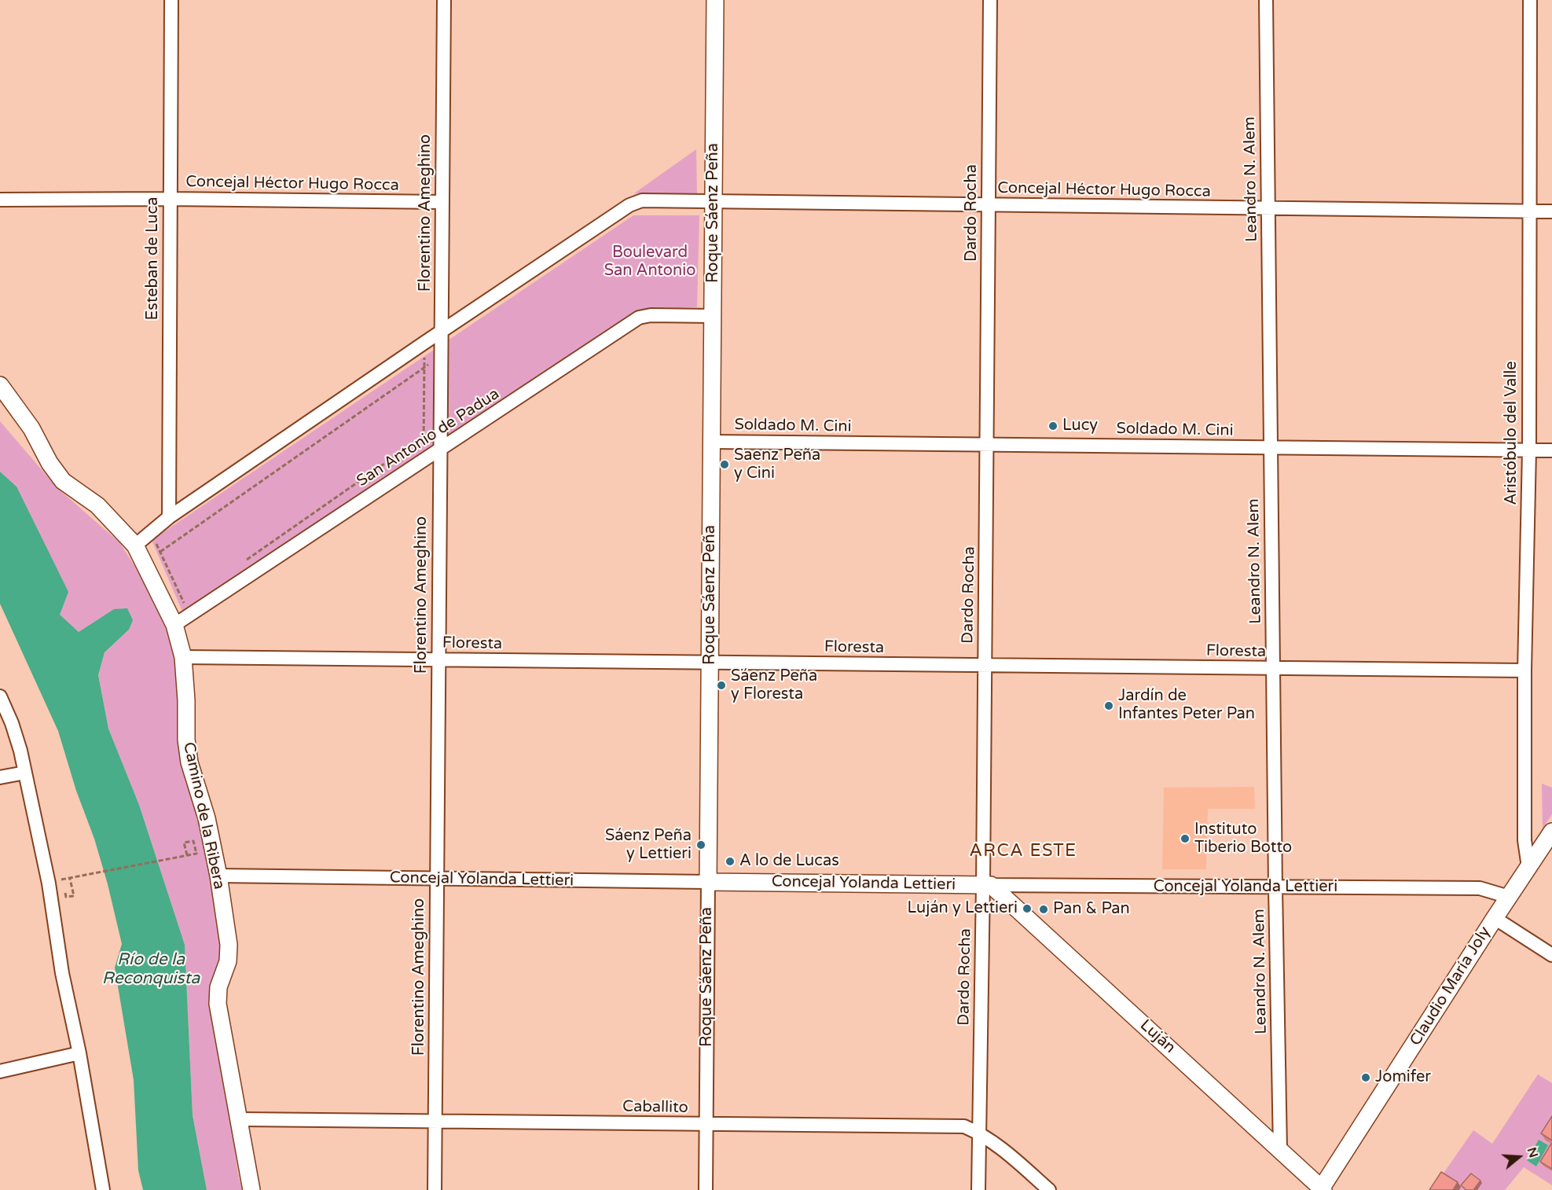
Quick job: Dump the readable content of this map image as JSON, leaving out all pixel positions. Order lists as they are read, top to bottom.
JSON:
{
  "streets": {
    "street": [
      "Leandro N. Alem",
      "Concejal Héctor Hugo Rocca",
      "Florentino Ameghino",
      "Roque Sáenz Peña",
      "Dardo Rocha",
      "Esteban de Luca",
      "Soldado M. Cini",
      "Aristóbulo del Valle",
      "San Antonio de Padua",
      "Floresta",
      "Camino de la Ribera",
      "Concejal Yolanda Lettieri",
      "Claudio María Joly",
      "Luján",
      "Caballito"
    ]
  },
  "crossings": [
    ["Leandro N. Alem", "Concejal Héctor Hugo Rocca"],
    ["Leandro N. Alem", "Soldado M. Cini"],
    ["Leandro N. Alem", "Floresta"],
    ["Leandro N. Alem", "Concejal Yolanda Lettieri"],
    ["Leandro N. Alem", "Luján"],
    ["Concejal Héctor Hugo Rocca", "Florentino Ameghino"],
    ["Concejal Héctor Hugo Rocca", "Roque Sáenz Peña"],
    ["Concejal Héctor Hugo Rocca", "Dardo Rocha"],
    ["Concejal Héctor Hugo Rocca", "Esteban de Luca"],
    ["Concejal Héctor Hugo Rocca", "Aristóbulo del Valle"],
    ["Florentino Ameghino", "San Antonio de Padua"],
    ["Florentino Ameghino", "Floresta"],
    ["Florentino Ameghino", "Concejal Yolanda Lettieri"],
    ["Florentino Ameghino", "Caballito"],
    ["Roque Sáenz Peña", "Soldado M. Cini"],
    ["Roque Sáenz Peña", "San Antonio de Padua"],
    ["Roque Sáenz Peña", "Floresta"],
    ["Roque Sáenz Peña", "Concejal Yolanda Lettieri"],
    ["Roque Sáenz Peña", "Caballito"],
    ["Dardo Rocha", "Soldado M. Cini"],
    ["Dardo Rocha", "Floresta"],
    ["Dardo Rocha", "Concejal Yolanda Lettieri"],
    ["Dardo Rocha", "Luján"],
    ["Dardo Rocha", "Caballito"],
    ["Soldado M. Cini", "Aristóbulo del Valle"],
    ["Aristóbulo del Valle", "Floresta"],
    ["Aristóbulo del Valle", "Claudio María Joly"],
    ["San Antonio de Padua", "Camino de la Ribera"],
    ["Floresta", "Camino de la Ribera"],
    ["Camino de la Ribera", "Concejal Yolanda Lettieri"],
    ["Camino de la Ribera", "Caballito"],
    ["Concejal Yolanda Lettieri", "Claudio María Joly"],
    ["Concejal Yolanda Lettieri", "Luján"],
    ["Claudio María Joly", "Luján"]
  ],
  "districts": ["ARCA ESTE"],
  "water": ["Río de la Reconquista"],
  "parks": ["Boulevard San Antonio"],
  "places": [
    "Lucy",
    "Saenz Peña y Cini",
    "Sáenz Peña y Floresta",
    "Jardín de Infantes Peter Pan",
    "Instituto Tiberio Botto",
    "Sáenz Peña y Lettieri",
    "A lo de Lucas",
    "Luján y Lettieri",
    "Pan & Pan",
    "Jomifer"
  ],
  "north": "right"
}
